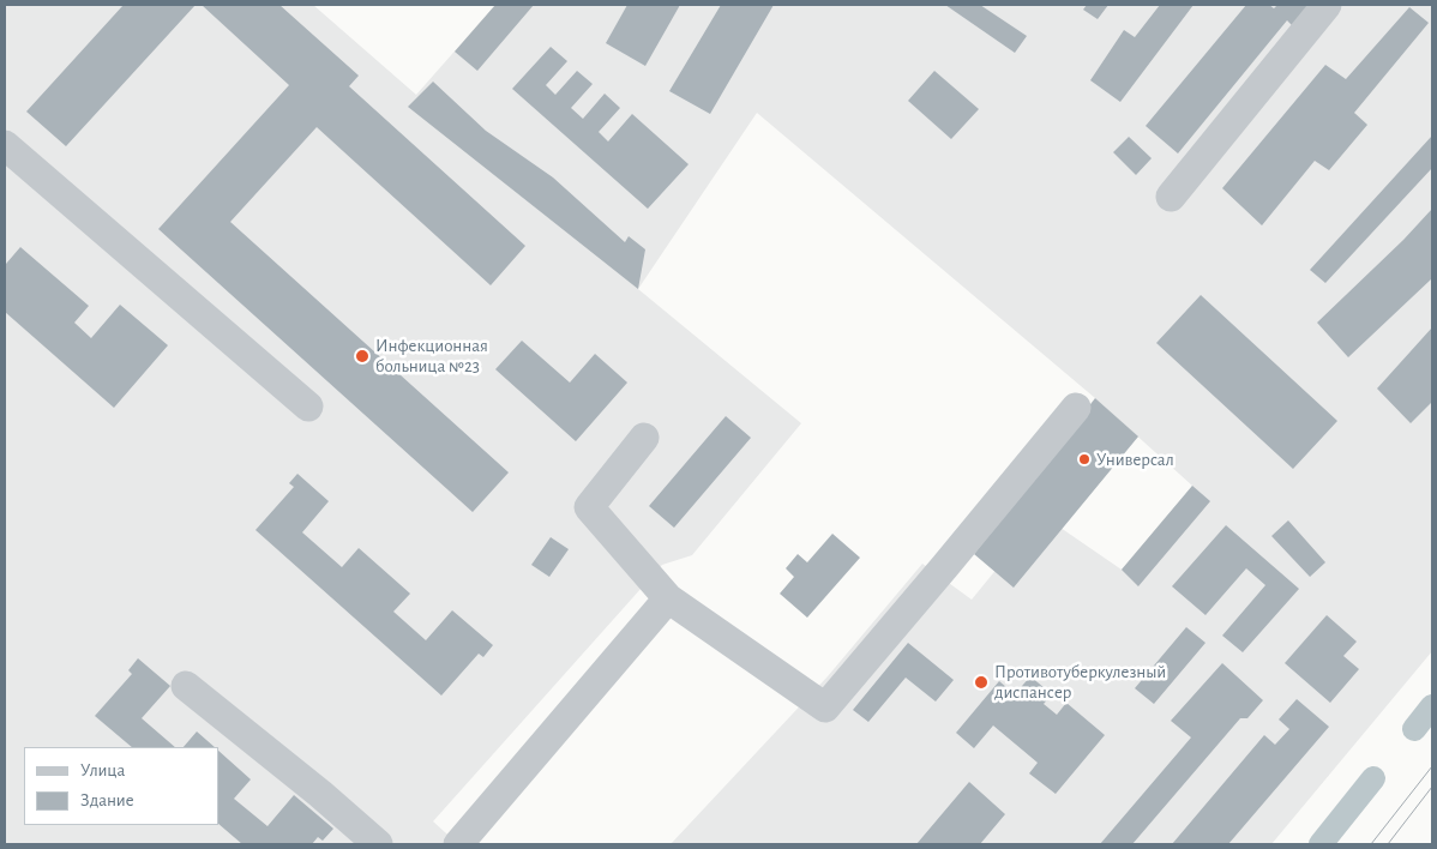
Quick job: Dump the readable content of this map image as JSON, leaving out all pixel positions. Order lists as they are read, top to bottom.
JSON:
{
  "places": ["Инфекционная больница №23", "Универсал", "Противотуберкулезный диспансер"],
  "legend": ["Улица", "Здание"]
}
